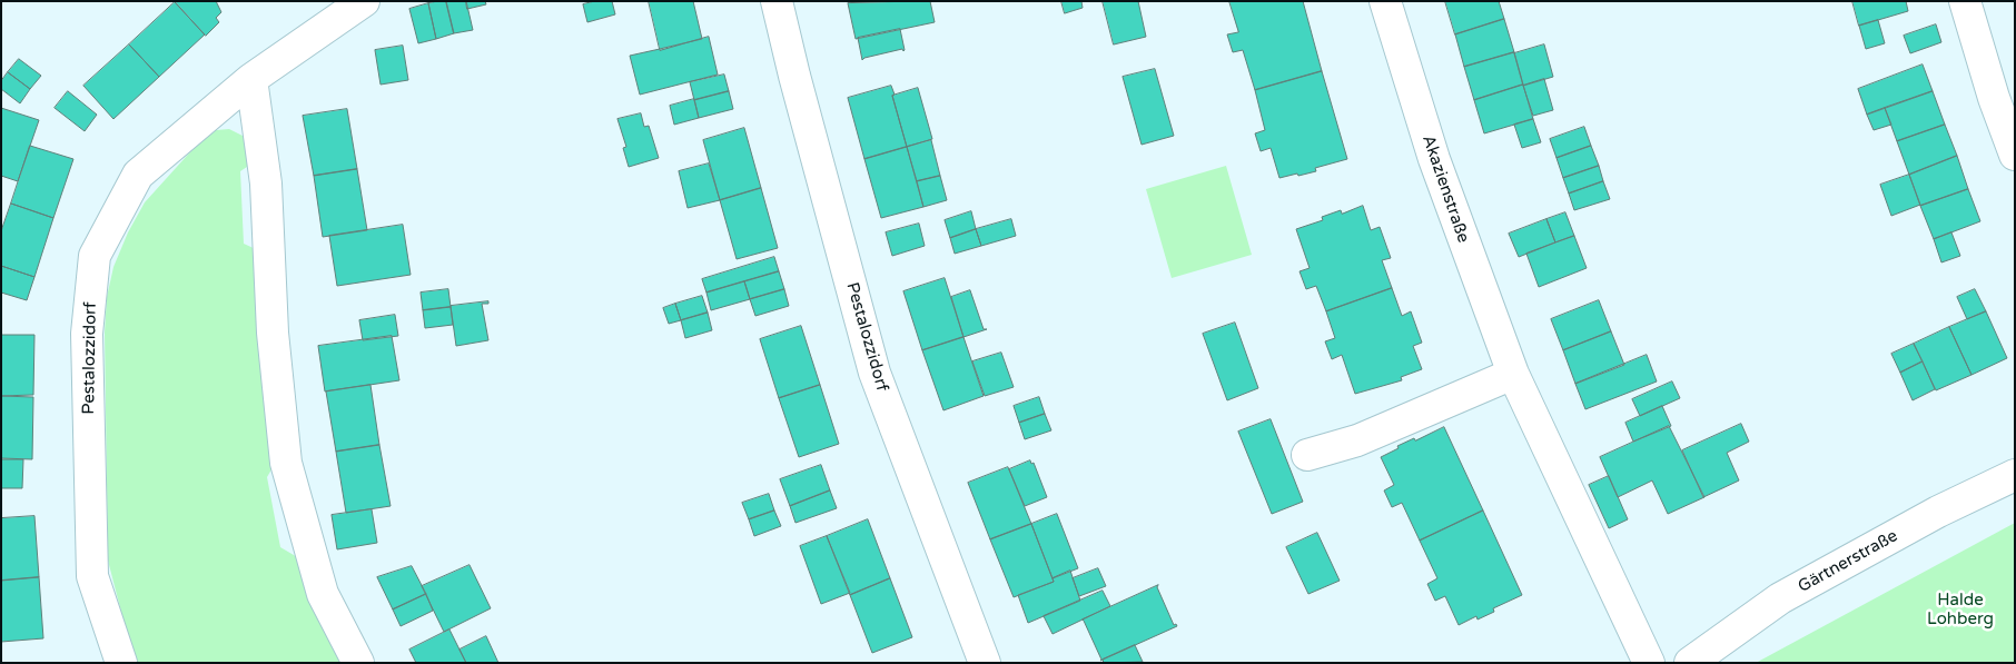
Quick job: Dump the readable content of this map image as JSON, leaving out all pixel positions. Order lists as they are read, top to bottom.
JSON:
{
  "streets": {
    "street": ["Akazienstraße", "Pestalozzidorf", "Gärtnerstraße"]
  },
  "parks": ["Halde Lohberg"]
}
